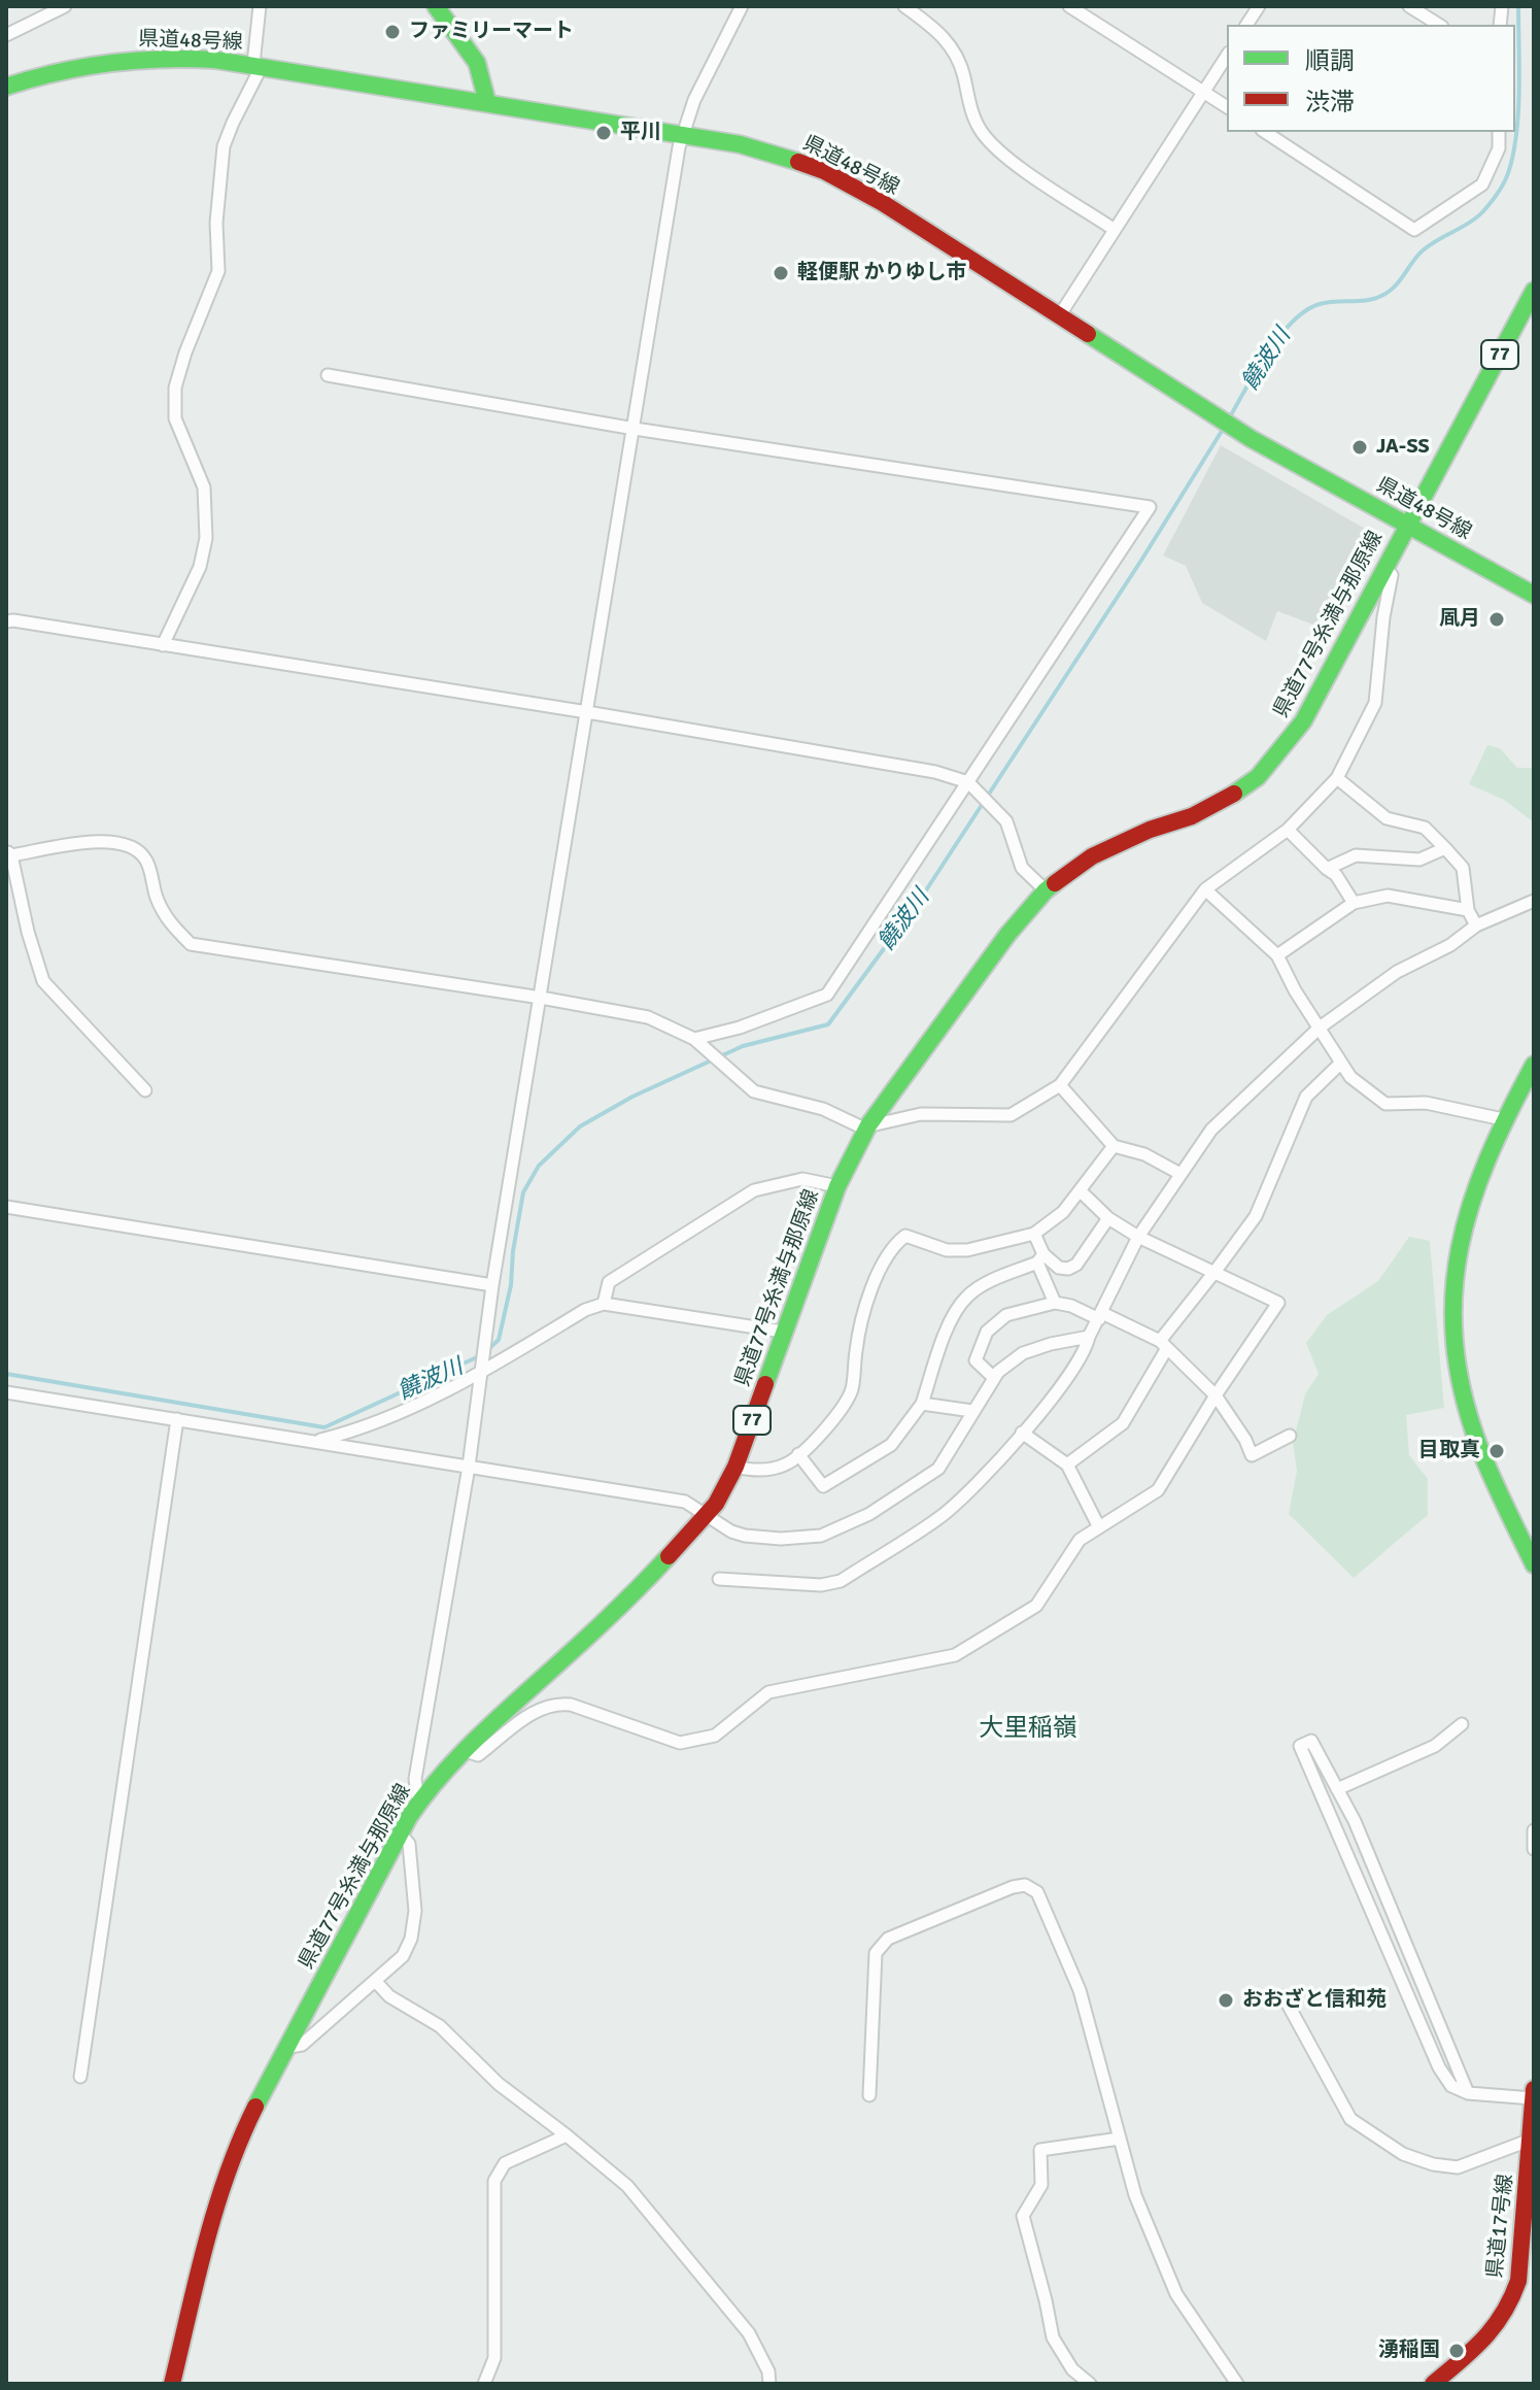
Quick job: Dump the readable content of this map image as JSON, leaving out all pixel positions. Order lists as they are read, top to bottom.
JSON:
{
  "streets": {
    "main road": [
      "県道48号線",
      "77",
      "県道77号糸満与那原線",
      "県道17号線"
    ]
  },
  "crossings": [
    ["県道48号線", "県道77号糸満与那原線"]
  ],
  "districts": ["大里稲嶺"],
  "water": ["饒波川"],
  "places": [
    "ファミリーマート",
    "平川",
    "軽便駅 かりゆし市",
    "JA-SS",
    "凮月",
    "目取真",
    "おおざと信和苑",
    "湧稲国"
  ],
  "legend": ["順調", "渋滞"]
}
